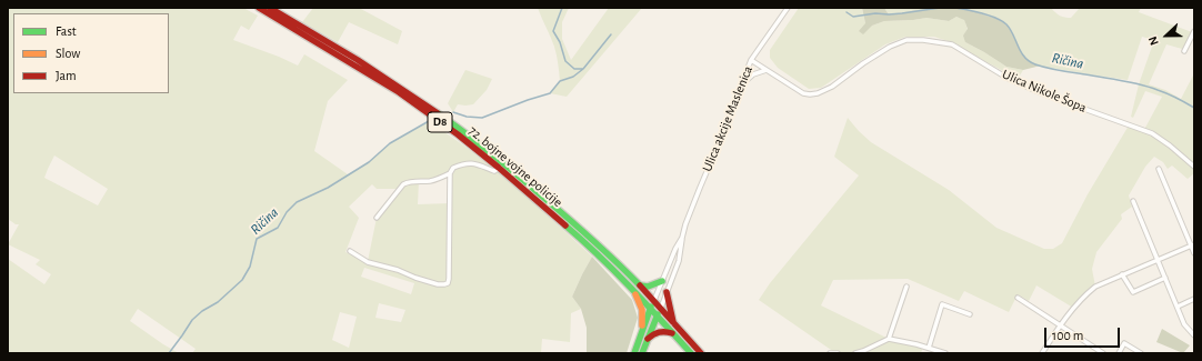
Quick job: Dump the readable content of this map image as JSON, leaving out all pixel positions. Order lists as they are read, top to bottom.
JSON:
{
  "streets": {
    "main road": ["D8", "72. bojne vojne policije"],
    "street": ["Ulica Nikole Šopa", "Ulica akcije Maslenica"]
  },
  "crossings": [
    ["Ulica Nikole Šopa", "Ulica akcije Maslenica"],
    ["Ulica akcije Maslenica", "D8"],
    ["Ulica akcije Maslenica", "72. bojne vojne policije"],
    ["D8", "72. bojne vojne policije"]
  ],
  "water": ["Ričina"],
  "legend": ["Fast", "Slow", "Jam"],
  "scale_bar": "100 m",
  "north": "left"
}
